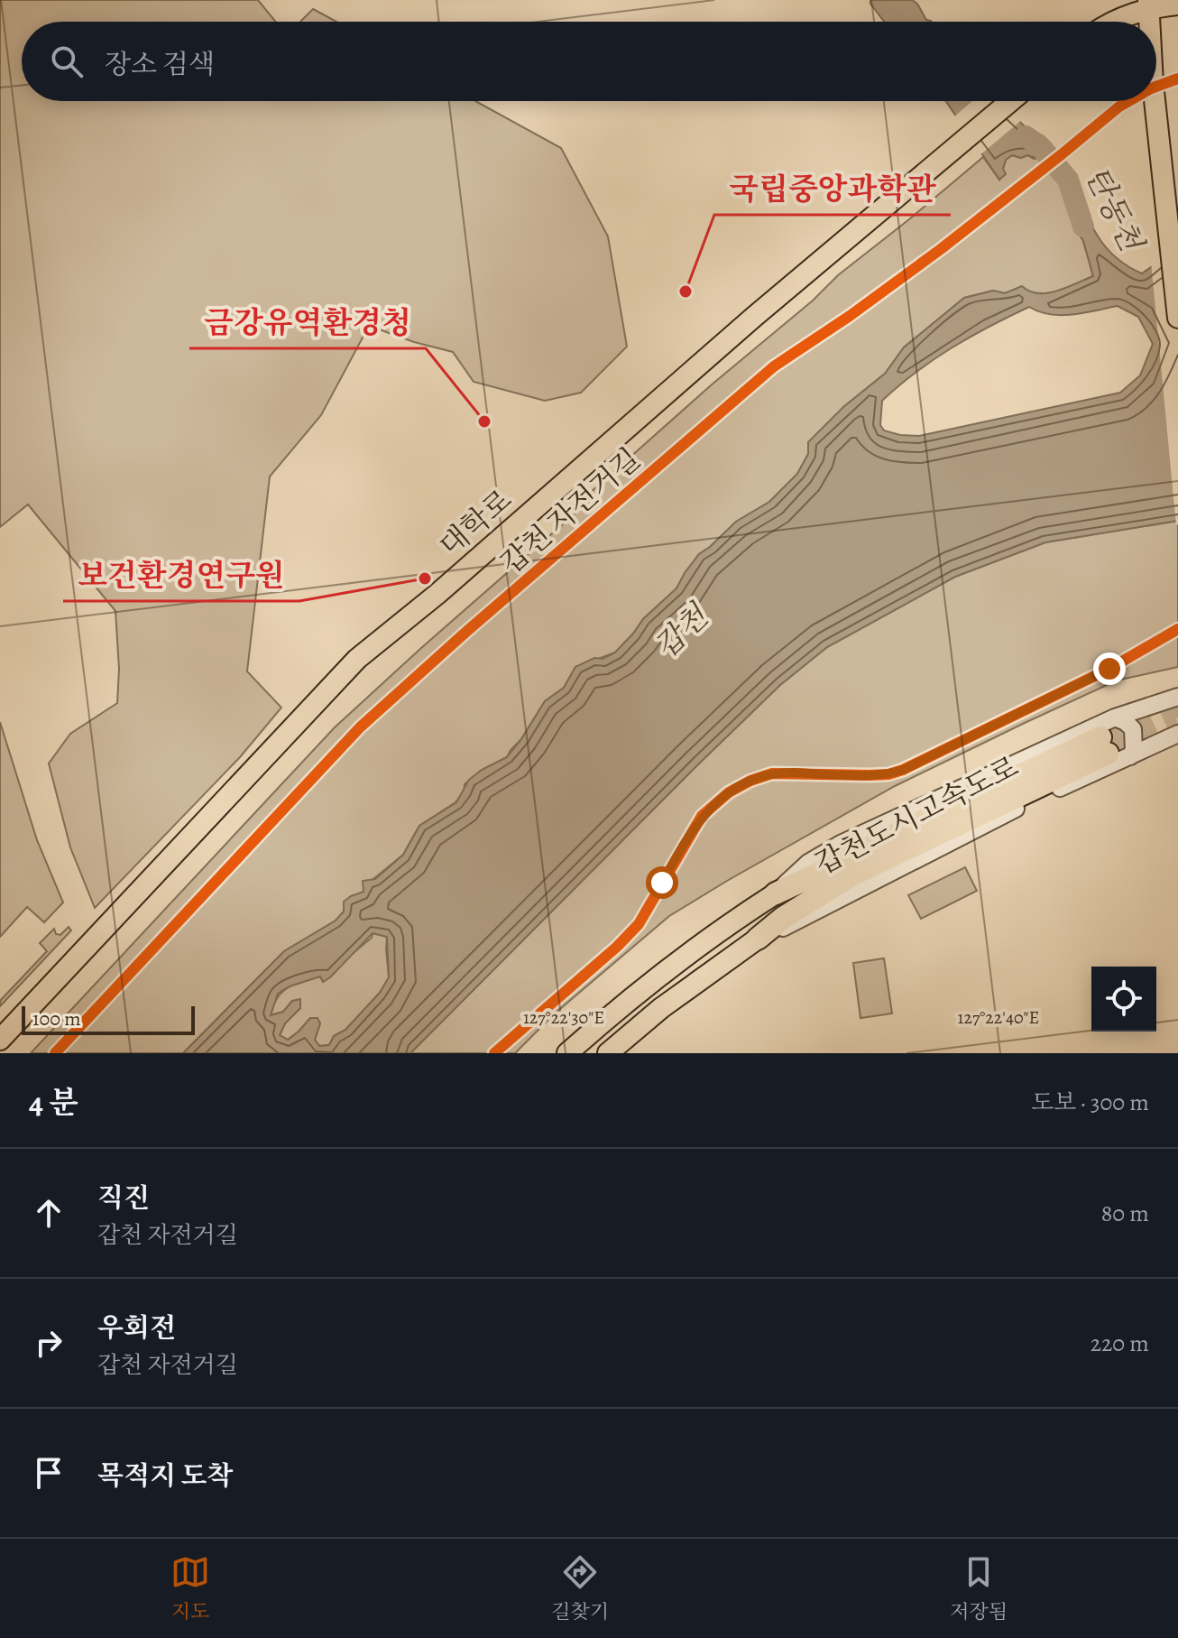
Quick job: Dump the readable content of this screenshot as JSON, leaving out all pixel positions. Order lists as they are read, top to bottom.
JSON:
{
  "streets": {
    "highway": ["갑천도시고속도로"],
    "main road": ["대학로"],
    "cycle path": ["갑천 자전거길"]
  },
  "water": ["탄동천", "갑천"],
  "places": ["국립중앙과학관", "금강유역환경청", "보건환경연구원"],
  "scale_bar": "100 m",
  "page": {
    "search": "장소 검색",
    "scale": "100 m",
    "heading": ["4 분", "도보 · 300 m"],
    "list": [
      ["직진", "갑천 자전거길", "80 m"],
      ["우회전", "갑천 자전거길", "220 m"],
      "목적지 도착"
    ],
    "nav": ["지도", "길찾기", "저장됨"]
  },
  "coordinates": ["127°22'30\"E", "127°22'40\"E"]
}
